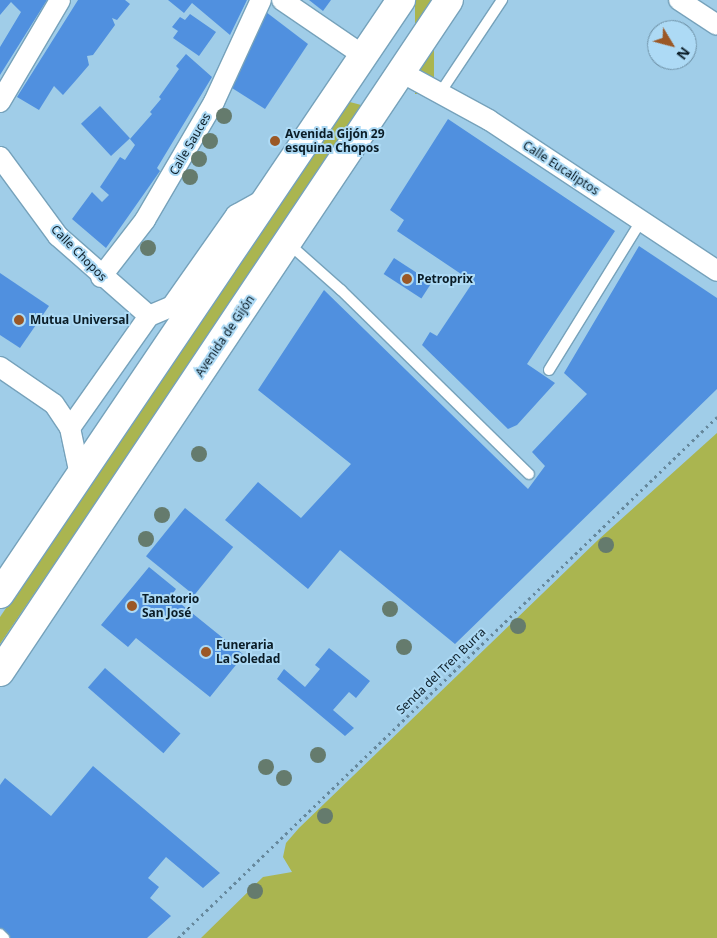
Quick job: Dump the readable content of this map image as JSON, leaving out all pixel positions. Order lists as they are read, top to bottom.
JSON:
{
  "streets": {
    "highway": ["Avenida de Gijón"],
    "street": ["Calle Sauces", "Calle Eucaliptos", "Calle Chopos"],
    "path": ["Senda del Tren Burra"]
  },
  "crossings": [
    ["Calle Sauces", "Calle Chopos"],
    ["Calle Eucaliptos", "Avenida de Gijón"]
  ],
  "places": [
    "Avenida Gijón 29 esquina Chopos",
    "Petroprix",
    "Mutua Universal",
    "Tanatorio San José",
    "Funeraria La Soledad"
  ],
  "north": "bottom right"
}
